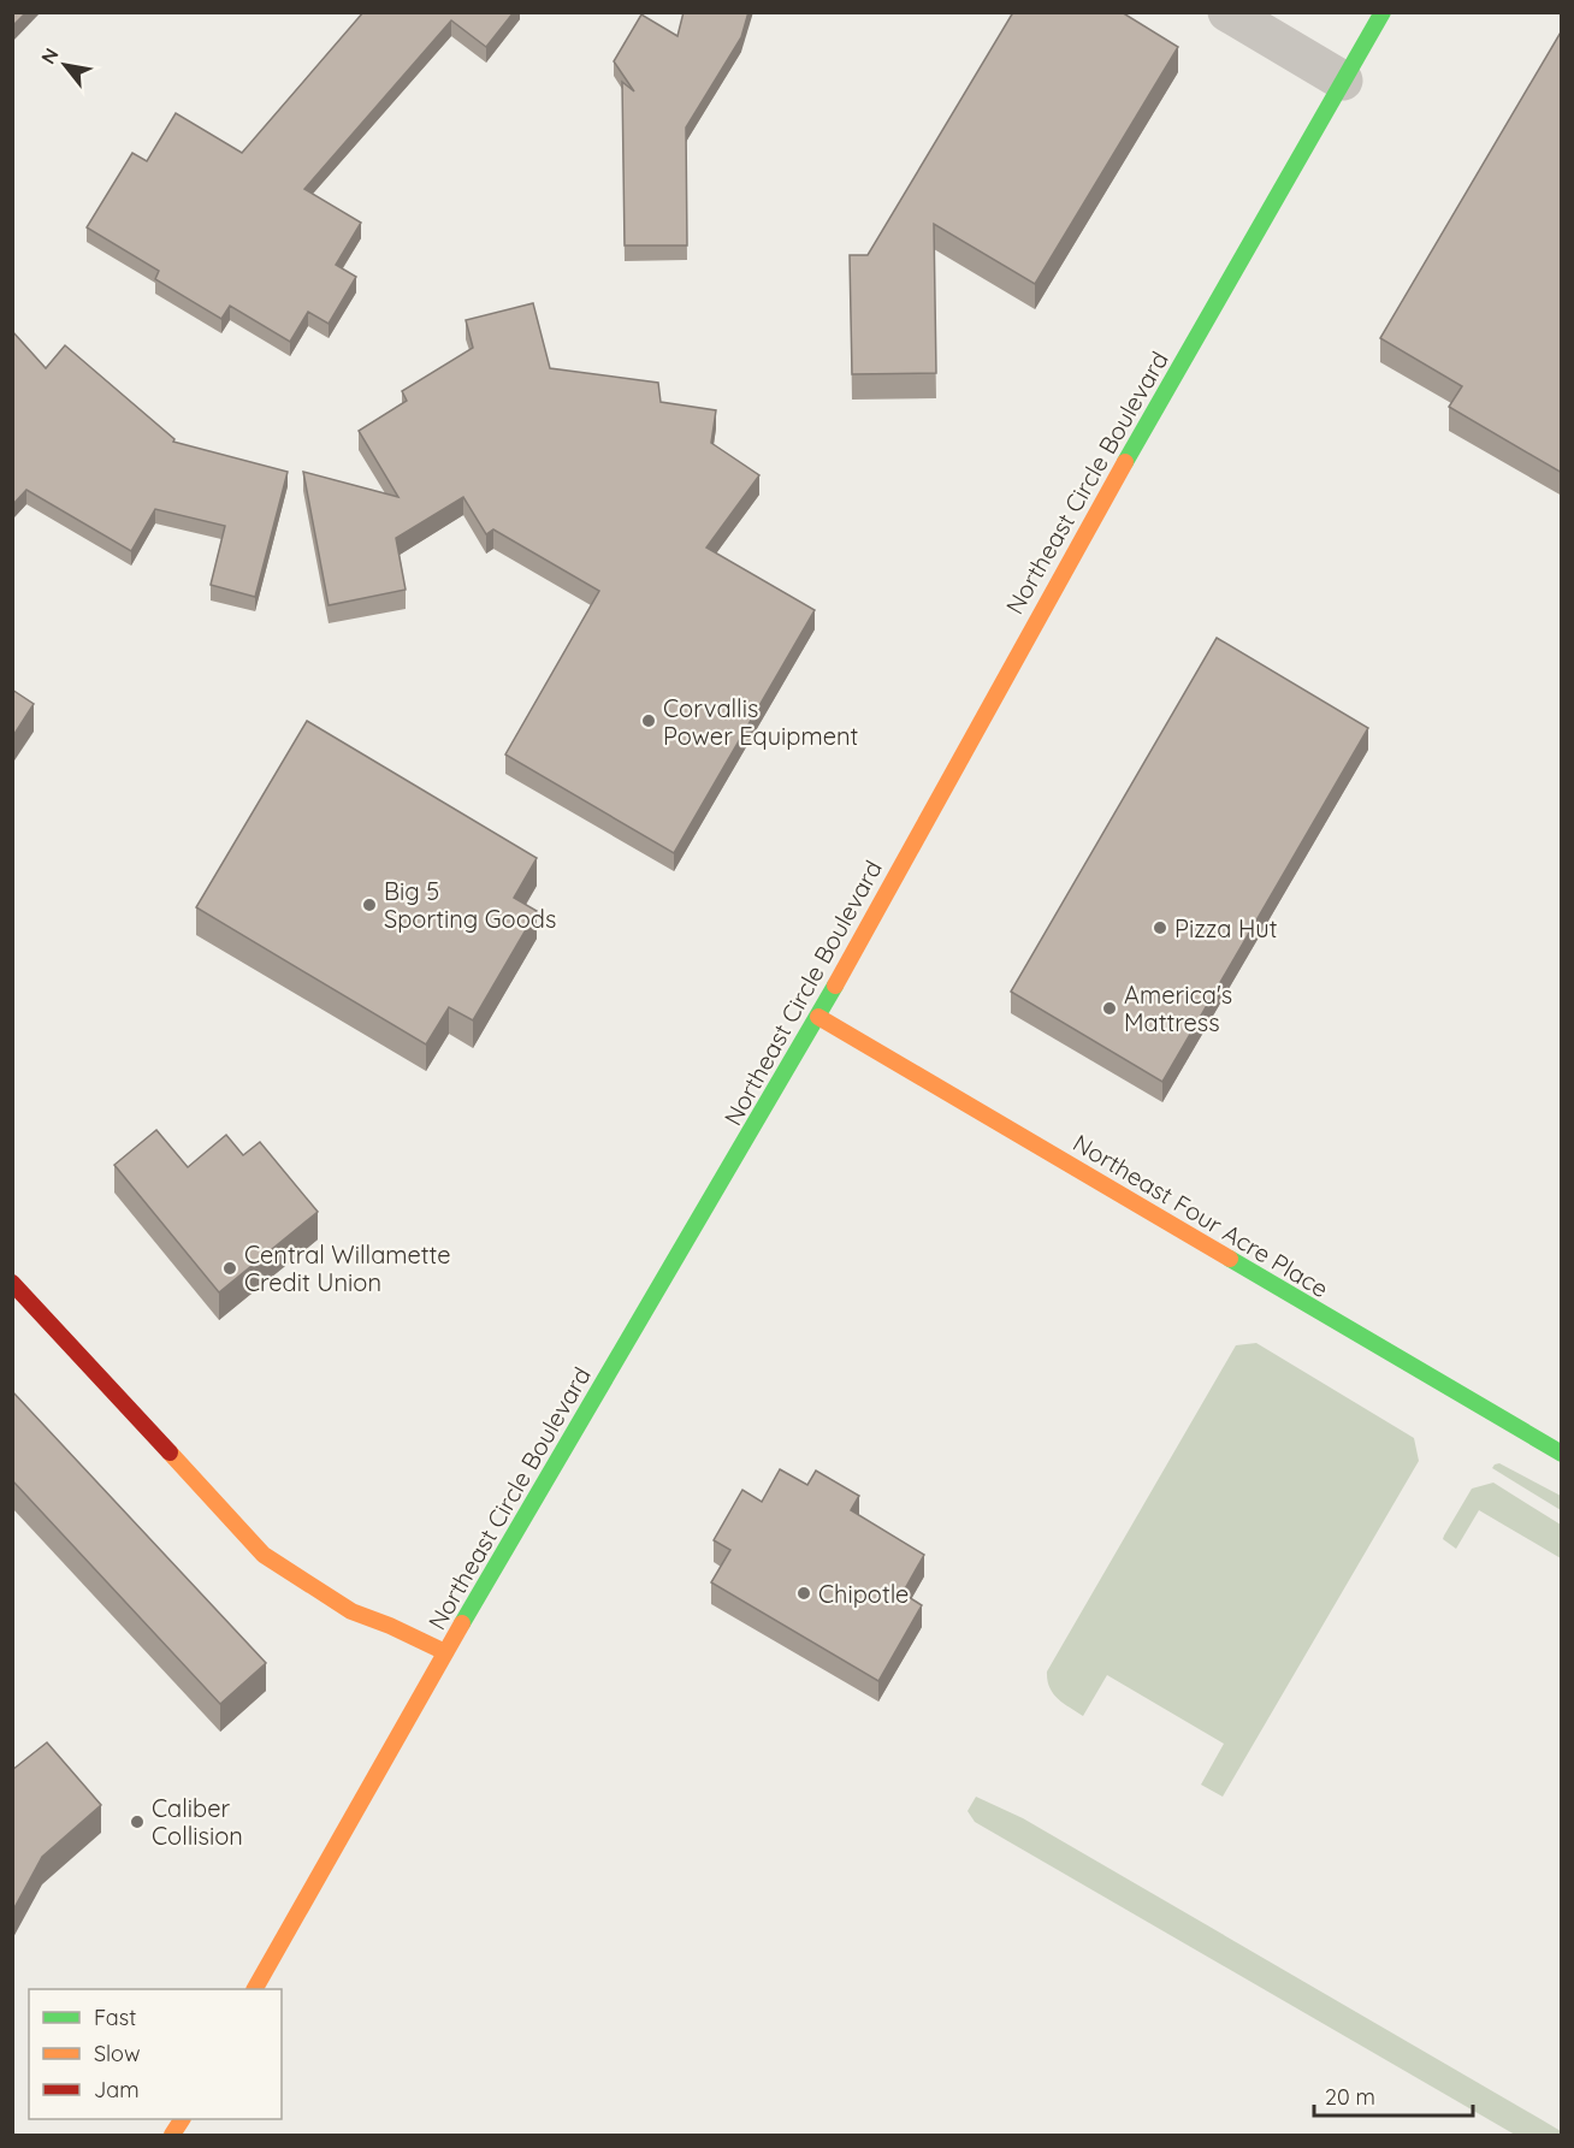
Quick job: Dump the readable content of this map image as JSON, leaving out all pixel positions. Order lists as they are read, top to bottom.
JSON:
{
  "streets": {
    "main road": ["Northeast Circle Boulevard", "Northeast Four Acre Place"]
  },
  "crossings": [
    ["Northeast Circle Boulevard", "Northeast Four Acre Place"]
  ],
  "places": [
    "Corvallis Power Equipment",
    "Big 5 Sporting Goods",
    "Pizza Hut",
    "America's Mattress",
    "Central Willamette Credit Union",
    "Chipotle",
    "Caliber Collision"
  ],
  "legend": ["Fast", "Slow", "Jam"],
  "scale_bar": "20 m",
  "north": "top left"
}
